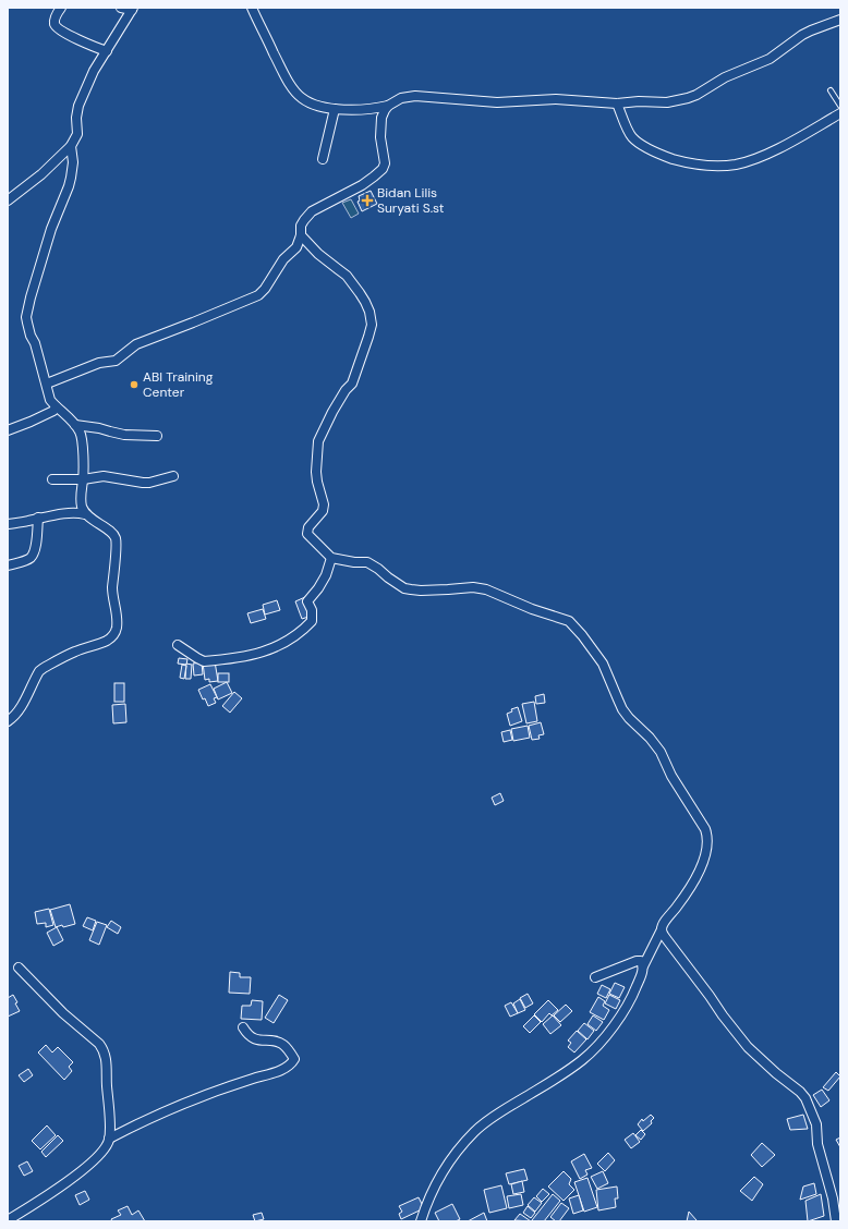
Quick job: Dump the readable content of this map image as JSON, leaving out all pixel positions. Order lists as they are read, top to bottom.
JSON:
{
  "places": {
    "health": ["Bidan Lilis Suryati S.st"],
    "other": ["ABI Training Center"]
  }
}
